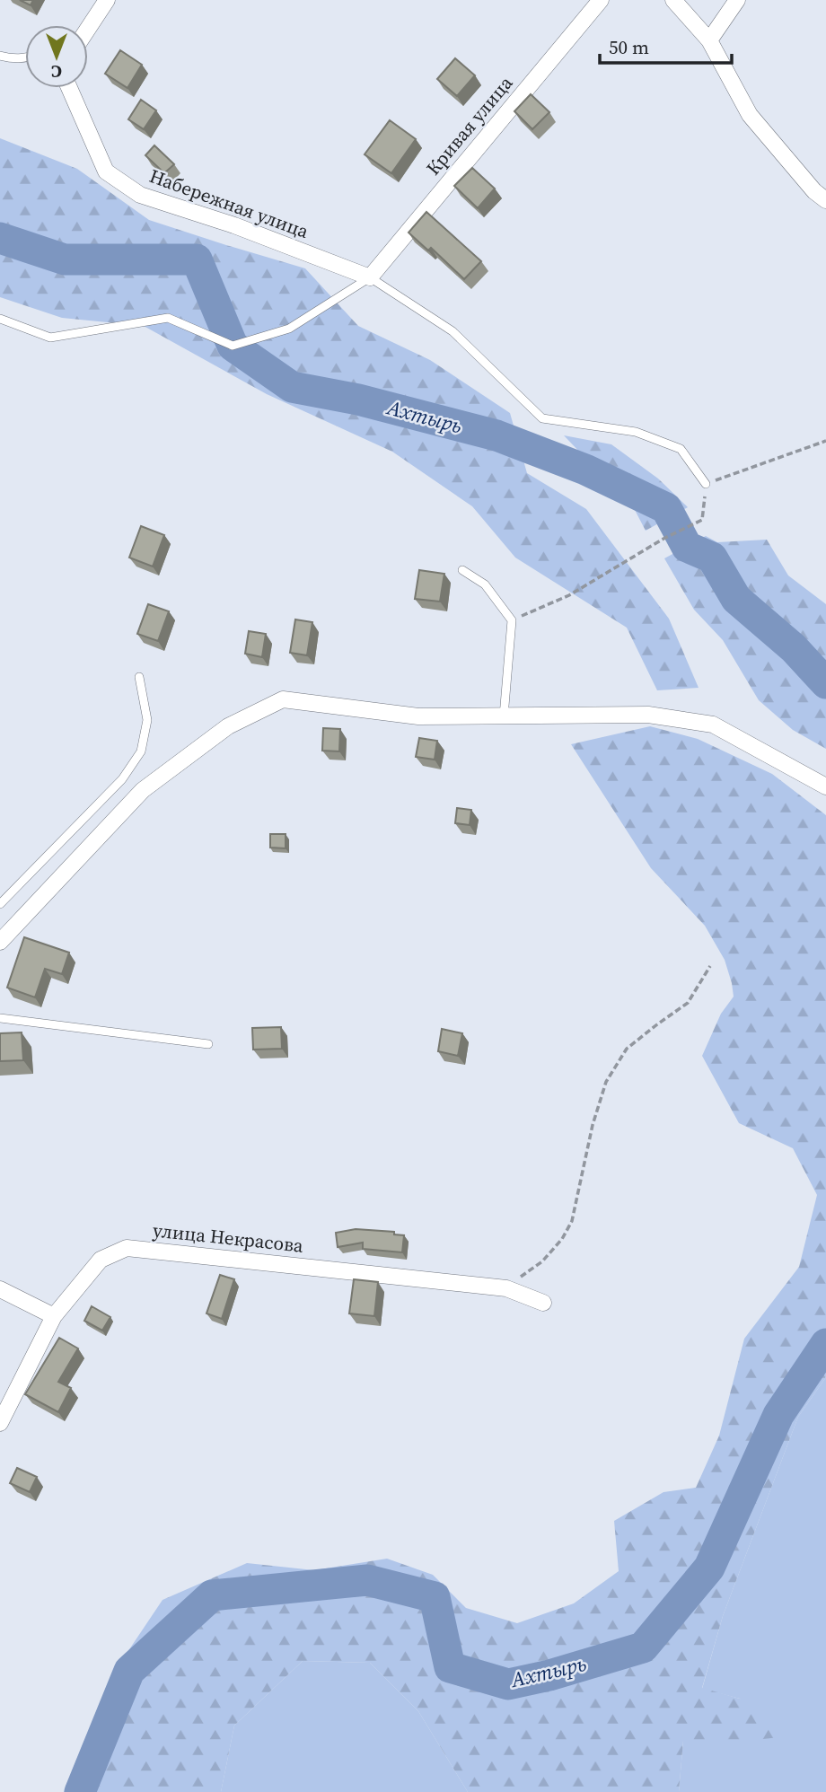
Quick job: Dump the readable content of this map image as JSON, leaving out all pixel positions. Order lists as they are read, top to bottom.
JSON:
{
  "streets": {
    "street": ["Кривая улица", "Набережная улица", "улица Некрасова"]
  },
  "crossings": [
    ["Кривая улица", "Набережная улица"]
  ],
  "water": ["Ахтырь"],
  "scale_bar": "50 m",
  "north": "bottom"
}
